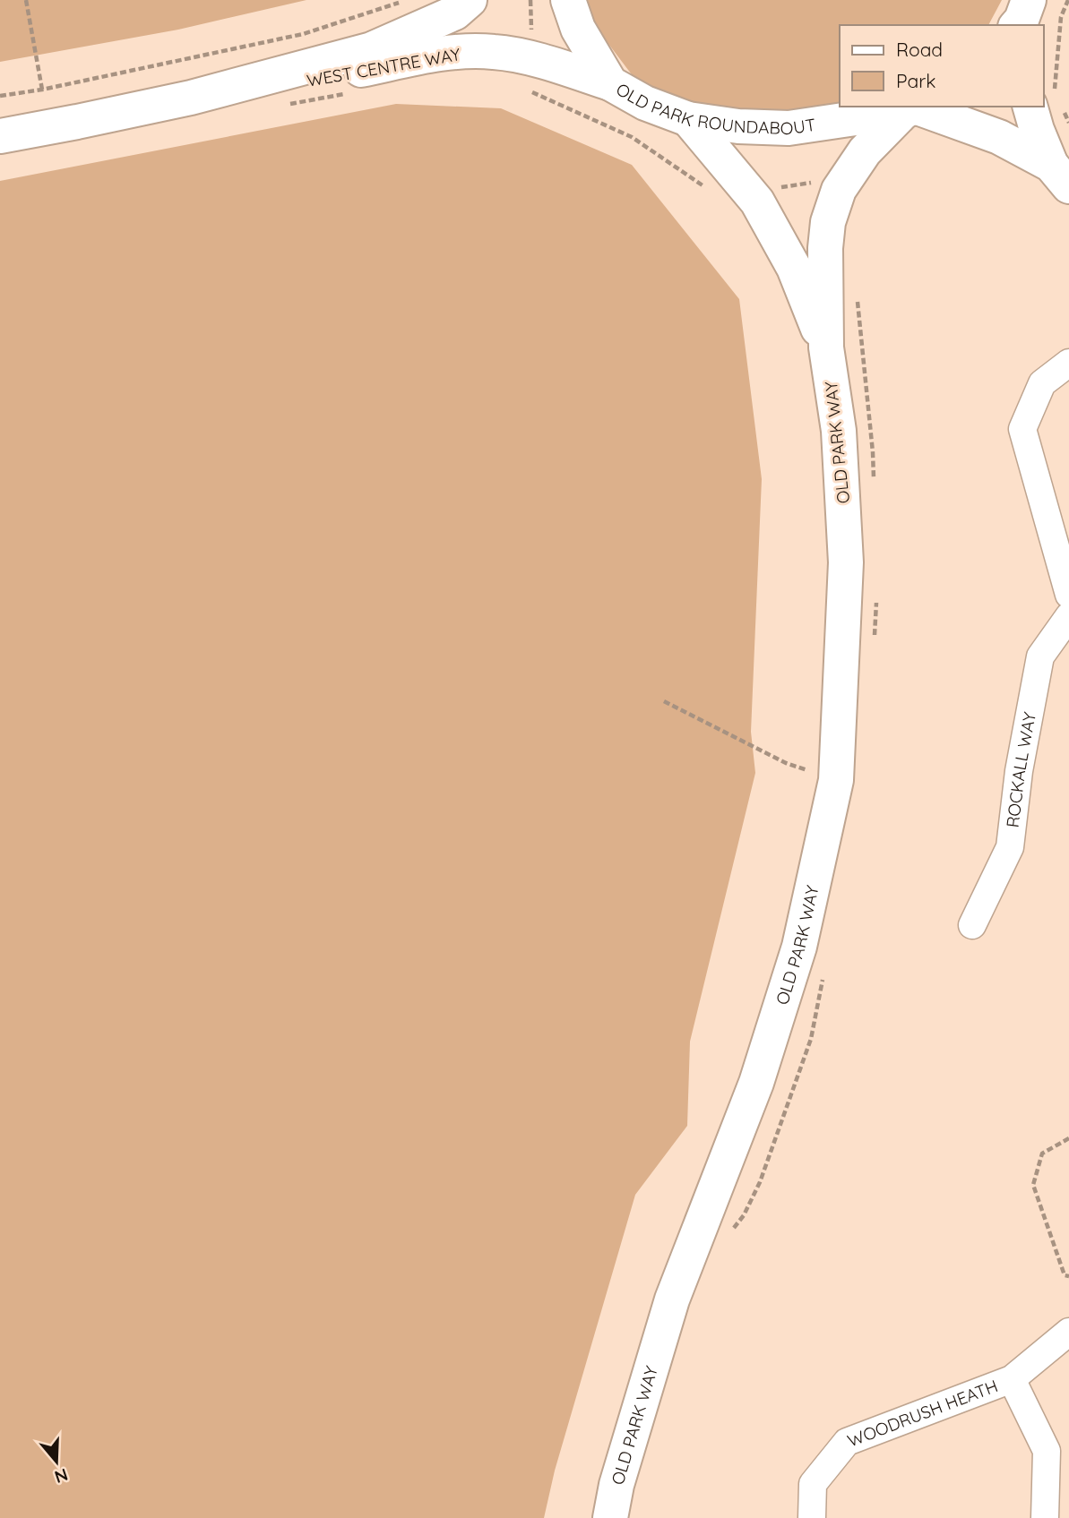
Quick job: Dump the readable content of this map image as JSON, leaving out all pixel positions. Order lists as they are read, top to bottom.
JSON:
{
  "streets": {
    "main road": ["WEST CENTRE WAY", "OLD PARK ROUNDABOUT", "OLD PARK WAY"],
    "street": ["ROCKALL WAY", "WOODRUSH HEATH"]
  },
  "crossings": [
    ["WEST CENTRE WAY", "OLD PARK ROUNDABOUT"],
    ["OLD PARK ROUNDABOUT", "OLD PARK WAY"]
  ],
  "legend": ["Road", "Park"],
  "north": "bottom"
}
